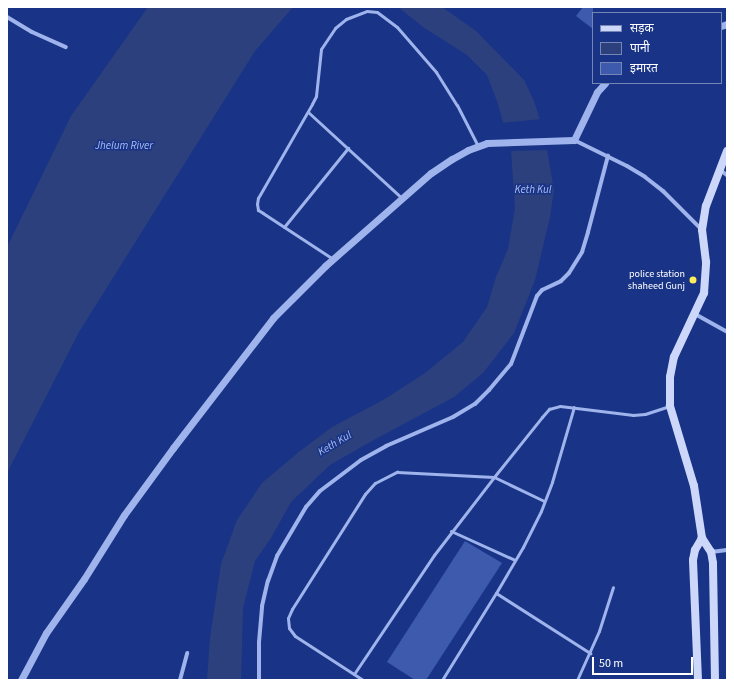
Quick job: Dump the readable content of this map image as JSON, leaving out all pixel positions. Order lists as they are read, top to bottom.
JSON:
{
  "water": ["Jhelum River", "Keth Kul"],
  "places": ["police station shaheed Gunj"],
  "legend": ["सड़क", "पानी", "इमारत"],
  "scale_bar": "50 m"
}
